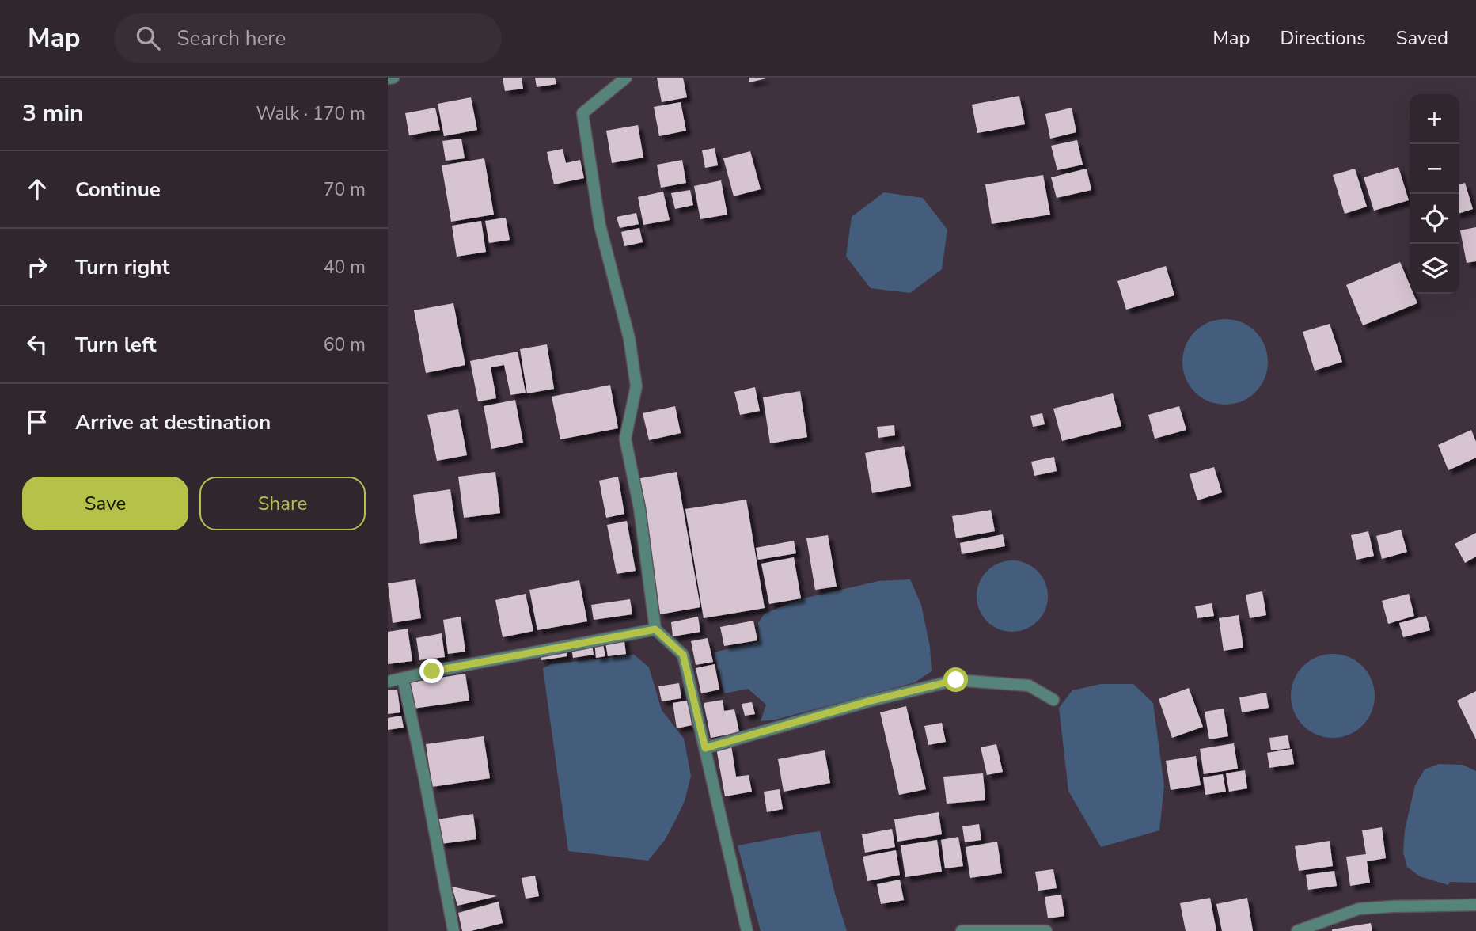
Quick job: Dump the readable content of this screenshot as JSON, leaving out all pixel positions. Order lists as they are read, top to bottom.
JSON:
{
  "page": {
    "header": "Map",
    "search": "Search here",
    "nav": ["Map", "Directions", "Saved"],
    "heading": ["3 min", "Walk · 170 m"],
    "map_buttons": ["+", "−"],
    "list": [
      ["Continue", "70 m"],
      ["Turn right", "40 m"],
      ["Turn left", "60 m"],
      "Arrive at destination"
    ],
    "buttons": ["Save", "Share"]
  }
}
